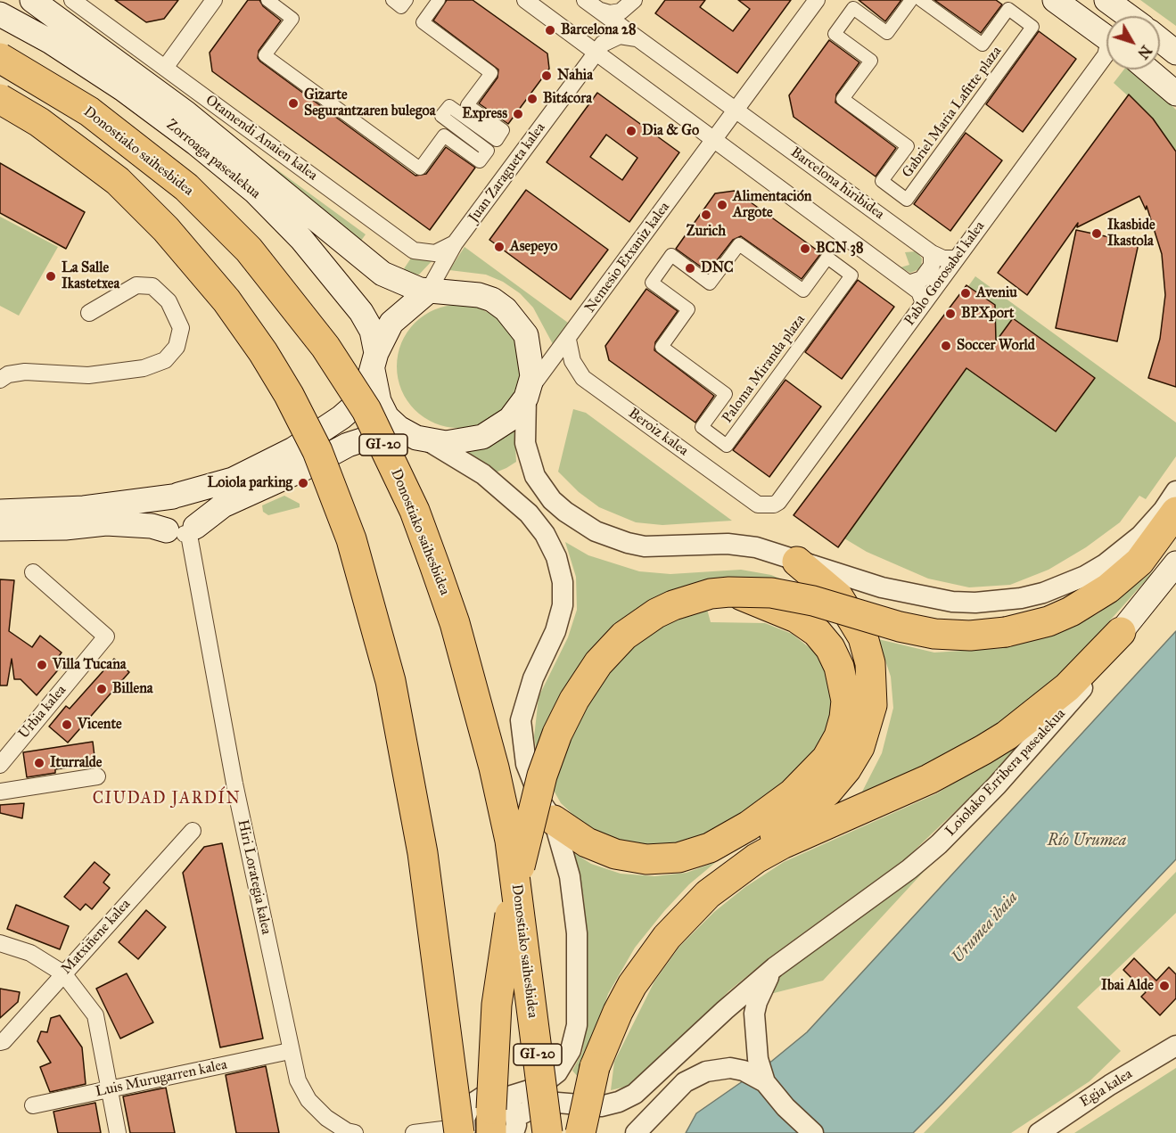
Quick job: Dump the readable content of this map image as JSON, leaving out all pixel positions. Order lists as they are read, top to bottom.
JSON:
{
  "streets": {
    "highway": ["Donostiako saihesbidea", "GI-20"],
    "main road": ["Zorroaga pasealekua", "Loiolako Erribera pasealekua"],
    "street": [
      "Gabriel Maria Lafitte plaza",
      "Otamendi Anaien kalea",
      "Juan Zaragueta kalea",
      "Barcelona hiribidea",
      "Nemesio Etxaniz kalea",
      "Pablo Gorosabel kalea",
      "Paloma Miranda plaza",
      "Beroiz kalea",
      "Urbia kalea",
      "Hiri Lorategia kalea",
      "Matxiñene kalea",
      "Luis Murugarren kalea",
      "Egia kalea"
    ]
  },
  "crossings": [
    ["Otamendi Anaien kalea", "Juan Zaragueta kalea"],
    ["Zorroaga pasealekua", "Juan Zaragueta kalea"],
    ["Zorroaga pasealekua", "Nemesio Etxaniz kalea"],
    ["Juan Zaragueta kalea", "Barcelona hiribidea"],
    ["Juan Zaragueta kalea", "Nemesio Etxaniz kalea"],
    ["Barcelona hiribidea", "Nemesio Etxaniz kalea"],
    ["Barcelona hiribidea", "Pablo Gorosabel kalea"],
    ["Nemesio Etxaniz kalea", "Beroiz kalea"],
    ["Pablo Gorosabel kalea", "Beroiz kalea"],
    ["Hiri Lorategia kalea", "Luis Murugarren kalea"]
  ],
  "districts": ["CIUDAD JARDÍN"],
  "water": ["Río Urumea", "Urumea ibaia"],
  "places": [
    "Barcelona 28",
    "Nahia",
    "Bitácora",
    "Gizarte Segurantzaren bulegoa",
    "Express",
    "Dia & Go",
    "Alimentación Argote",
    "Zurich",
    "Ikasbide Ikastola",
    "Asepeyo",
    "BCN 38",
    "DNC",
    "La Salle Ikastetxea",
    "Aveniu",
    "BPXport",
    "Soccer World",
    "Loiola parking",
    "Villa Tucana",
    "Billena",
    "Vicente",
    "Iturralde",
    "Ibai Alde"
  ],
  "north": "bottom right"
}
